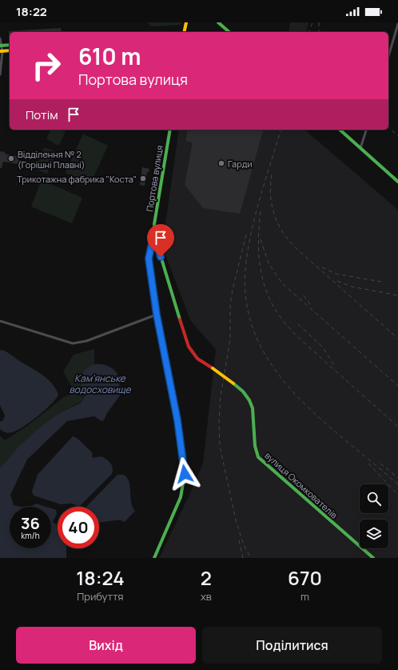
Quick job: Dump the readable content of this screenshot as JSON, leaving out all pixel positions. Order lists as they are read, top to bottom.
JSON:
{
  "streets": {
    "street": ["Портова вулиця", "вулиця Окомкователів"]
  },
  "crossings": [
    ["Портова вулиця", "вулиця Окомкователів"]
  ],
  "water": ["Кам'янське водосховище"],
  "places": ["Відділення № 2 (Горішні Плавні)", "Гарди", "Трикотажна фабрика \"Коста\""],
  "page": {
    "status": "18:22",
    "turn": ["610 m", "Портова вулиця"],
    "then": "Потім",
    "speed": "36 km/h",
    "limit": "40",
    "eta": [
      "18:24",
      "Прибуття",
      "2",
      "хв",
      "670",
      "m"
    ],
    "buttons": ["Вихід", "Поділитися"]
  }
}
